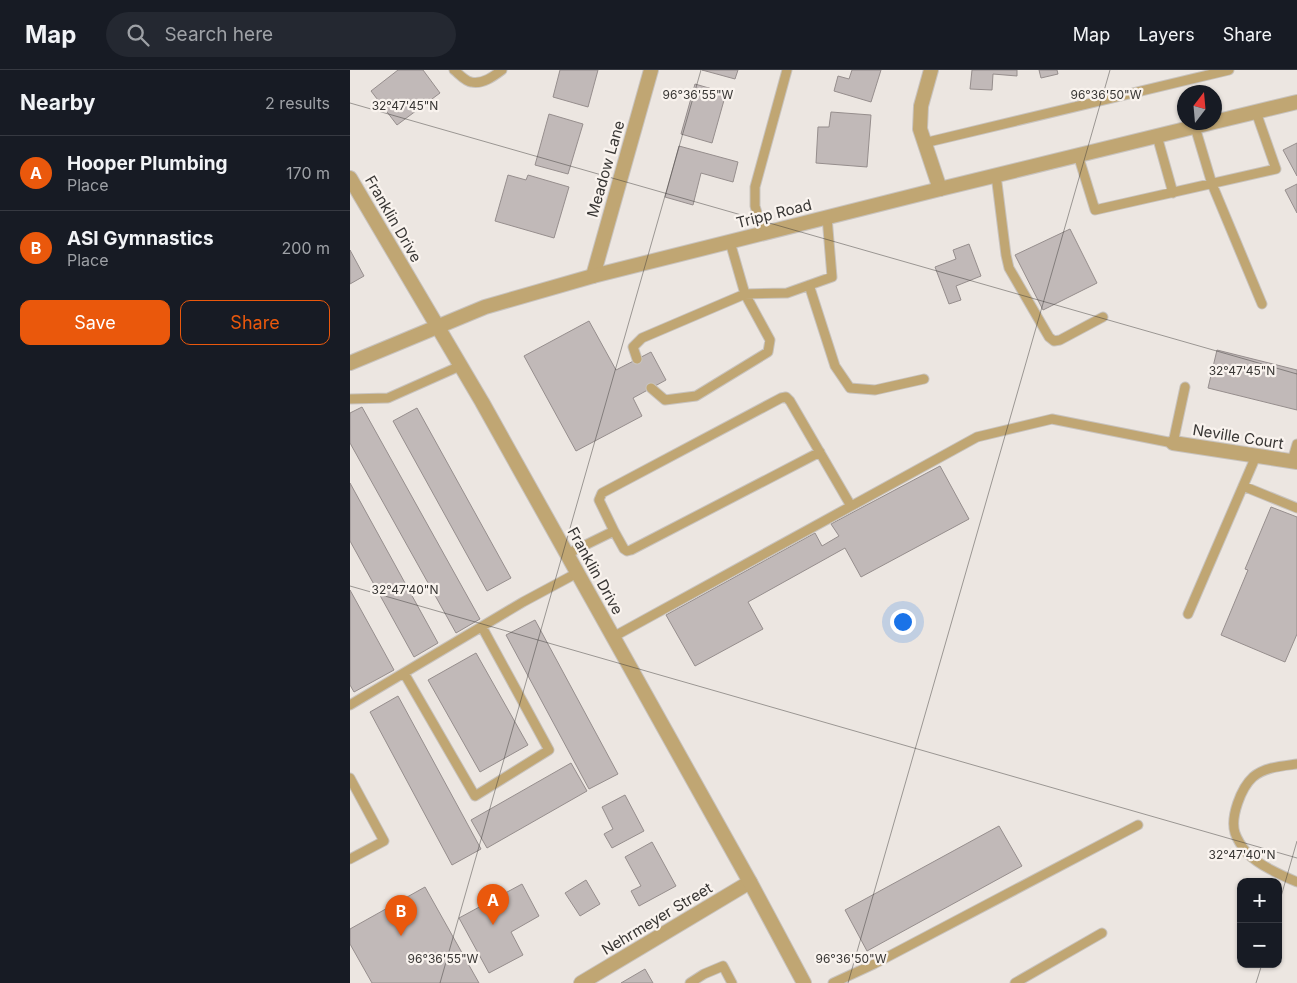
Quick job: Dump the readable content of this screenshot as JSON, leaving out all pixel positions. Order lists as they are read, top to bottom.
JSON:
{
  "streets": {
    "street": [
      "Meadow Lane",
      "Tripp Road",
      "Franklin Drive",
      "Neville Court",
      "Nehrmeyer Street"
    ]
  },
  "crossings": [
    ["Meadow Lane", "Tripp Road"],
    ["Tripp Road", "Franklin Drive"],
    ["Franklin Drive", "Nehrmeyer Street"]
  ],
  "north": "top",
  "page": {
    "header": "Map",
    "search": "Search here",
    "nav": ["Map", "Layers", "Share"],
    "heading": ["Nearby", "2 results"],
    "list": [
      {
        "mark": "A",
        "name": "Hooper Plumbing",
        "note": "Place",
        "value": "170 m"
      },
      {
        "mark": "B",
        "name": "ASI Gymnastics",
        "note": "Place",
        "value": "200 m"
      }
    ],
    "buttons": ["Save", "Share"],
    "map_buttons": ["+", "−"],
    "pins": ["A", "B"]
  },
  "coordinates": [
    "96°36'55\"W",
    "96°36'50\"W",
    "32°47'45\"N",
    "32°47'40\"N"
  ]
}
